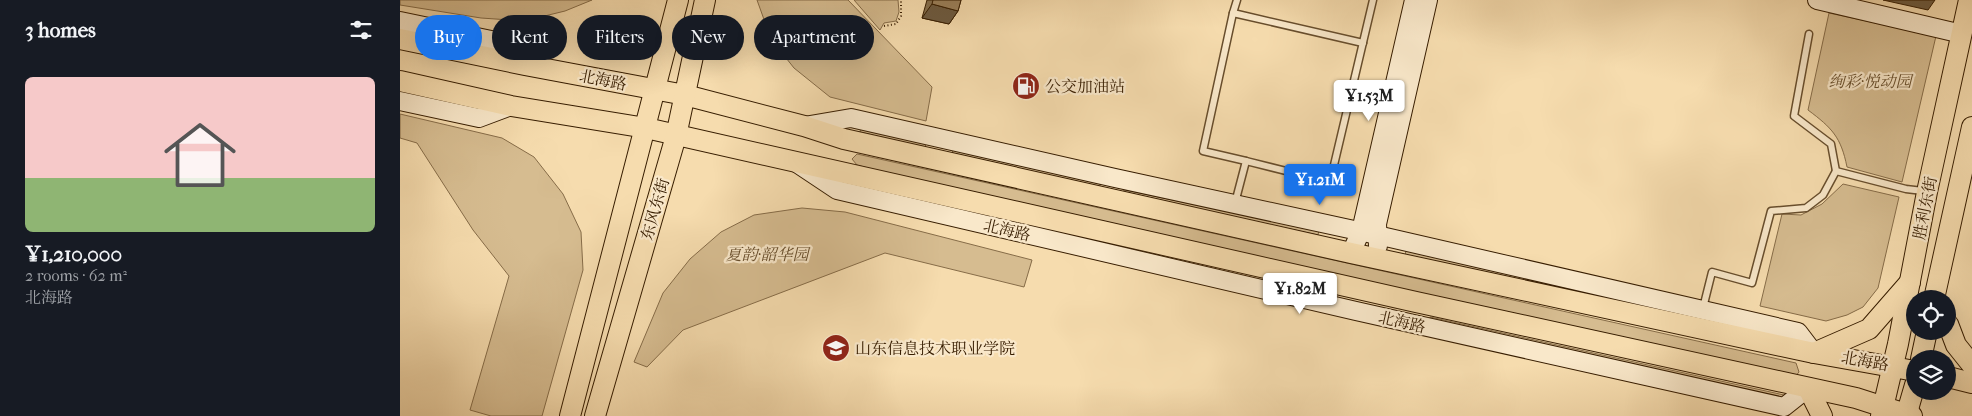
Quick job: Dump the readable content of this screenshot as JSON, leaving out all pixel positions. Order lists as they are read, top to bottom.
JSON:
{
  "streets": {
    "main road": ["北海路", "胜利东街", "东风东街"]
  },
  "crossings": [
    ["北海路", "胜利东街"],
    ["北海路", "东风东街"]
  ],
  "parks": ["绚彩·悦动园", "夏韵·韶华园"],
  "places": {
    "fuel station": ["公交加油站"],
    "school or university": ["山东信息技术职业学院"]
  },
  "page": {
    "heading": "3 homes",
    "chip": [
      "Buy",
      "Rent",
      "Filters",
      "New",
      "Apartment"
    ],
    "list": [
      {
        "name": "¥1,210,000",
        "note": "2 rooms · 62 m² · 北海路"
      }
    ],
    "price": ["¥1.53M", "¥1.21M", "¥1.82M"]
  }
}
